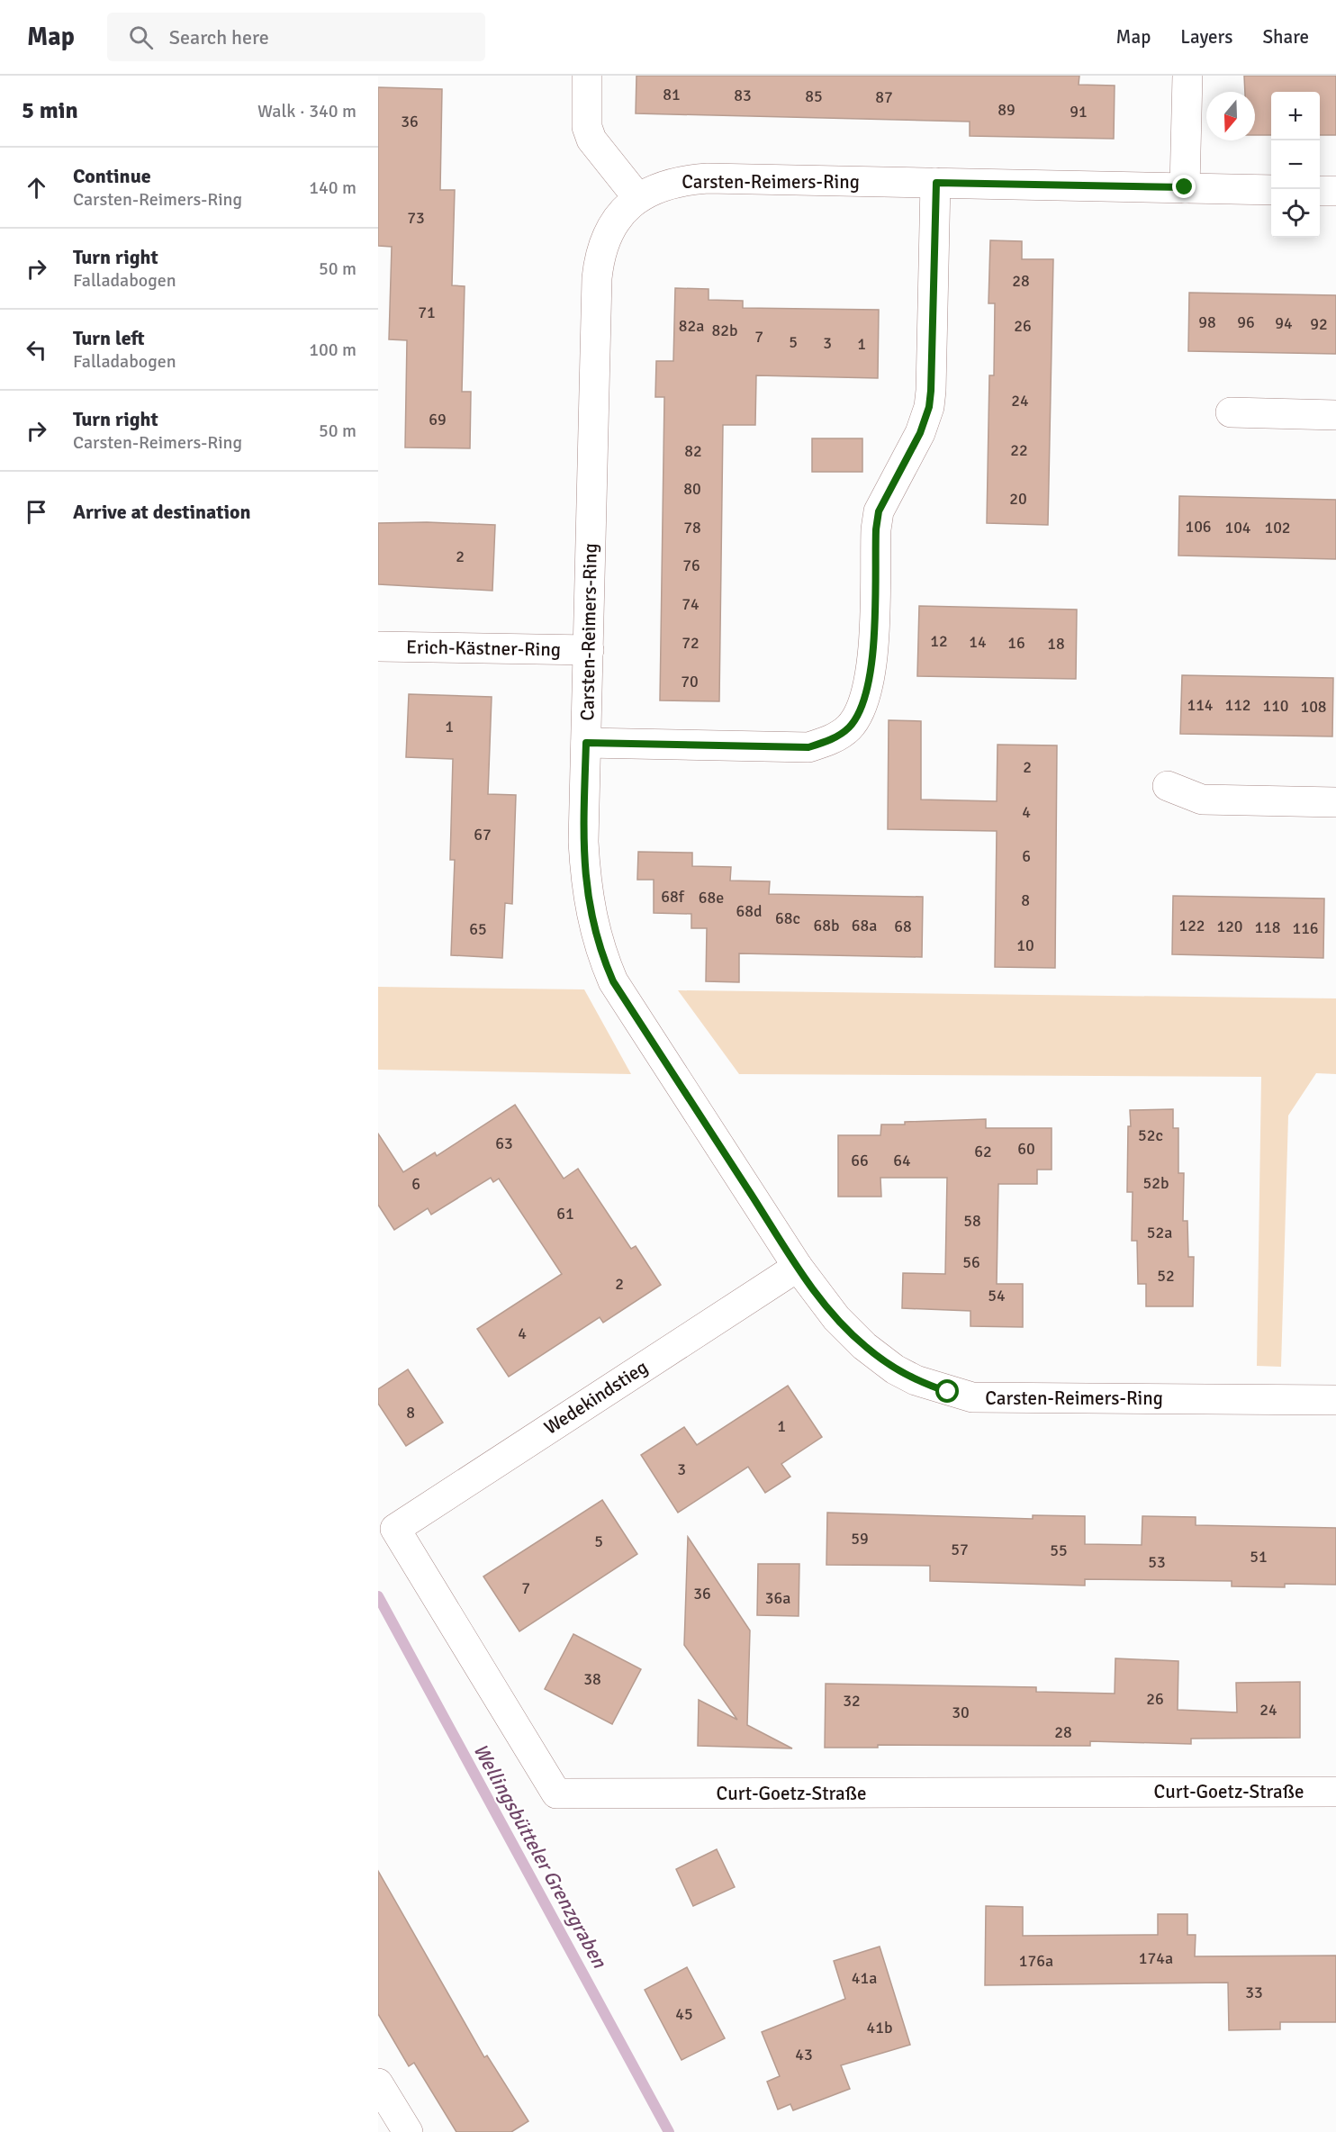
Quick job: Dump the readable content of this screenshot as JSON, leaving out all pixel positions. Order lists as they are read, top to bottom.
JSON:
{
  "streets": {
    "street": [
      "Carsten-Reimers-Ring",
      "Erich-Kästner-Ring",
      "Wedekindstieg",
      "Curt-Goetz-Straße"
    ]
  },
  "crossings": [
    ["Carsten-Reimers-Ring", "Erich-Kästner-Ring"],
    ["Carsten-Reimers-Ring", "Wedekindstieg"],
    ["Wedekindstieg", "Curt-Goetz-Straße"]
  ],
  "water": ["Wellingsbütteler Grenzgraben"],
  "house_numbers": [
    "81",
    "83",
    "85",
    "87",
    "89",
    "91",
    "36",
    "73",
    "28",
    "71",
    "98",
    "96",
    "94",
    "92",
    "82a",
    "26",
    "82b",
    "7",
    "5",
    "3",
    "1",
    "24",
    "69",
    "22",
    "82",
    "80",
    "20",
    "106",
    "78",
    "104",
    "102",
    "2",
    "76",
    "74",
    "12",
    "14",
    "72",
    "16",
    "18",
    "70",
    "114",
    "112",
    "110",
    "108",
    "1",
    "2",
    "4",
    "67",
    "6",
    "68f",
    "68e",
    "8",
    "68d",
    "68c",
    "68b",
    "68a",
    "122",
    "68",
    "120",
    "118",
    "116",
    "65",
    "10",
    "52c",
    "63",
    "60",
    "62",
    "66",
    "64",
    "52b",
    "6",
    "61",
    "58",
    "52a",
    "56",
    "52",
    "2",
    "54",
    "4",
    "8",
    "1",
    "3",
    "59",
    "5",
    "57",
    "55",
    "51",
    "53",
    "7",
    "36",
    "36a",
    "38",
    "26",
    "32",
    "24",
    "30",
    "28",
    "174a",
    "176a",
    "41a",
    "33",
    "45",
    "41b",
    "43"
  ],
  "north": "bottom",
  "page": {
    "header": "Map",
    "search": "Search here",
    "nav": ["Map", "Layers", "Share"],
    "heading": ["5 min", "Walk · 340 m"],
    "map_buttons": ["+", "−"],
    "list": [
      ["Continue", "Carsten-Reimers-Ring", "140 m"],
      ["Turn right", "Falladabogen", "50 m"],
      ["Turn left", "Falladabogen", "100 m"],
      ["Turn right", "Carsten-Reimers-Ring", "50 m"],
      "Arrive at destination"
    ]
  }
}
